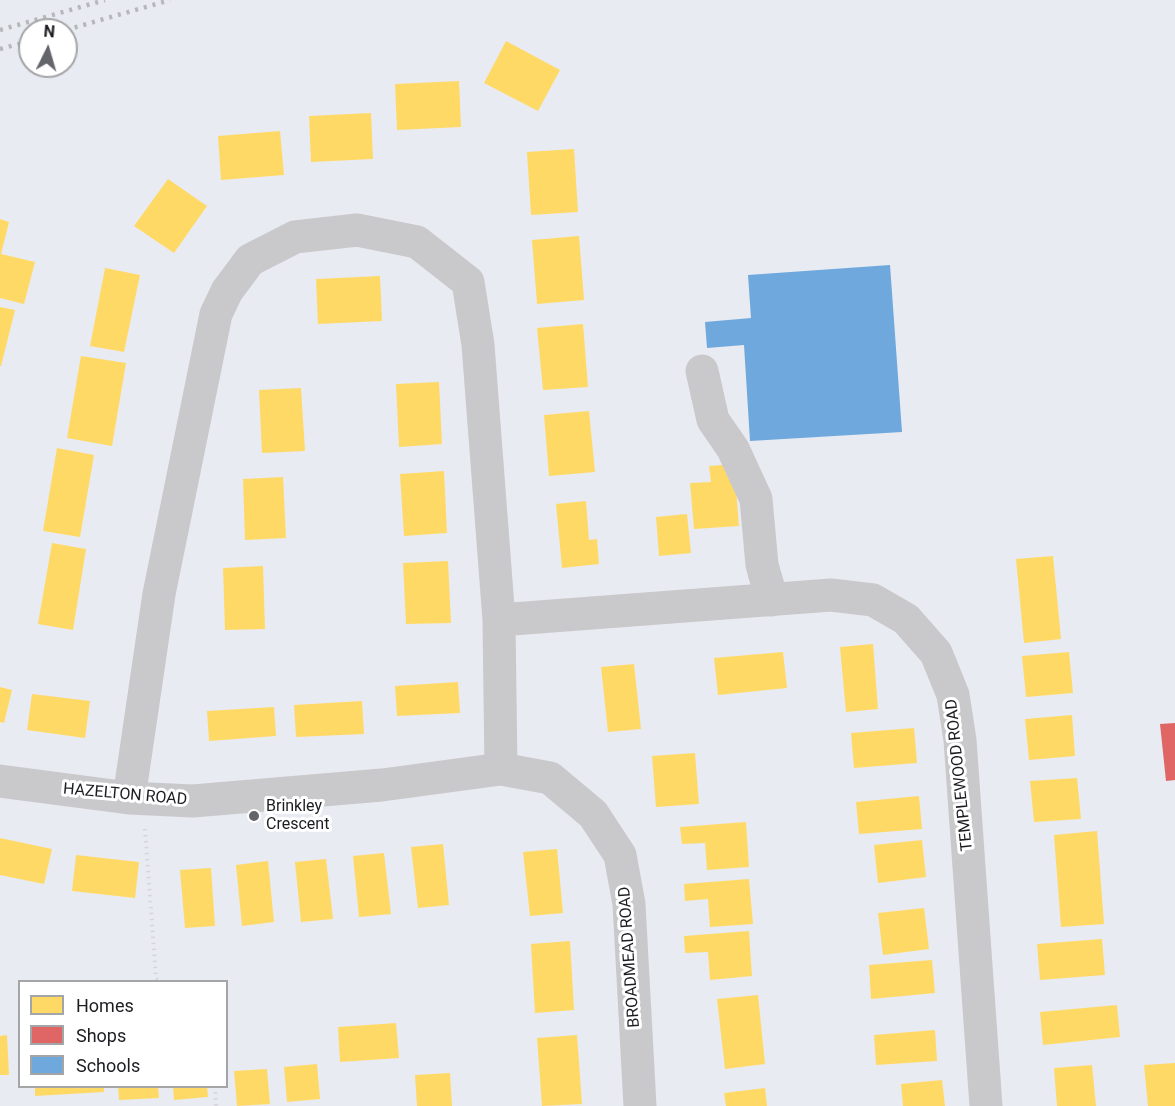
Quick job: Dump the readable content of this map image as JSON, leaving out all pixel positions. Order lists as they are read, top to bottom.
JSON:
{
  "streets": {
    "street": ["TEMPLEWOOD ROAD", "HAZELTON ROAD", "BROADMEAD ROAD"]
  },
  "crossings": [
    ["HAZELTON ROAD", "BROADMEAD ROAD"]
  ],
  "places": ["Brinkley Crescent"],
  "legend": ["Homes", "Shops", "Schools"],
  "north": "top"
}
